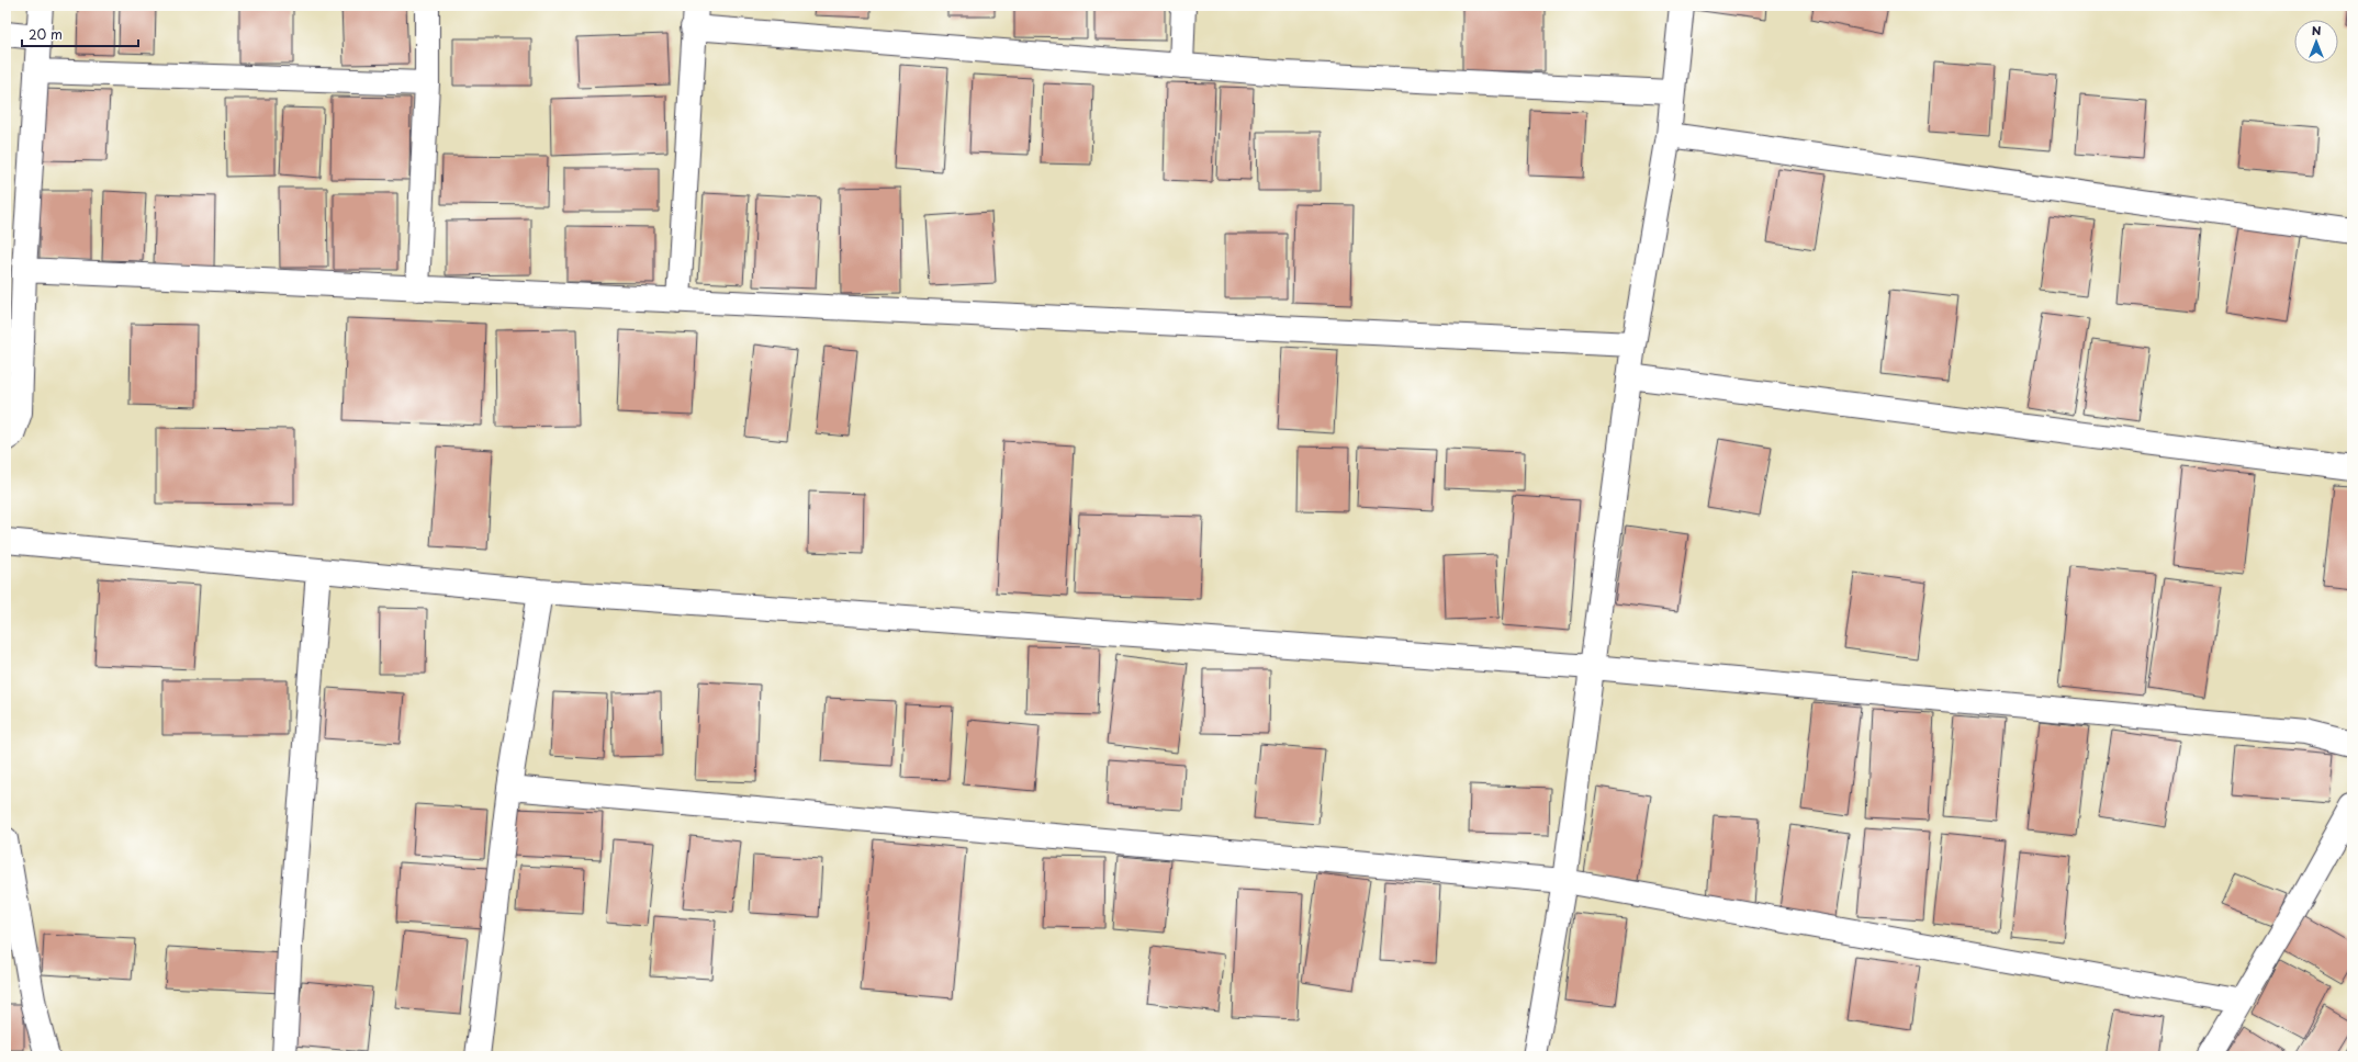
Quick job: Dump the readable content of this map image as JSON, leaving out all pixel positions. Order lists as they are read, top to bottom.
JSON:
{
  "scale_bar": "20 m",
  "north": "top"
}
